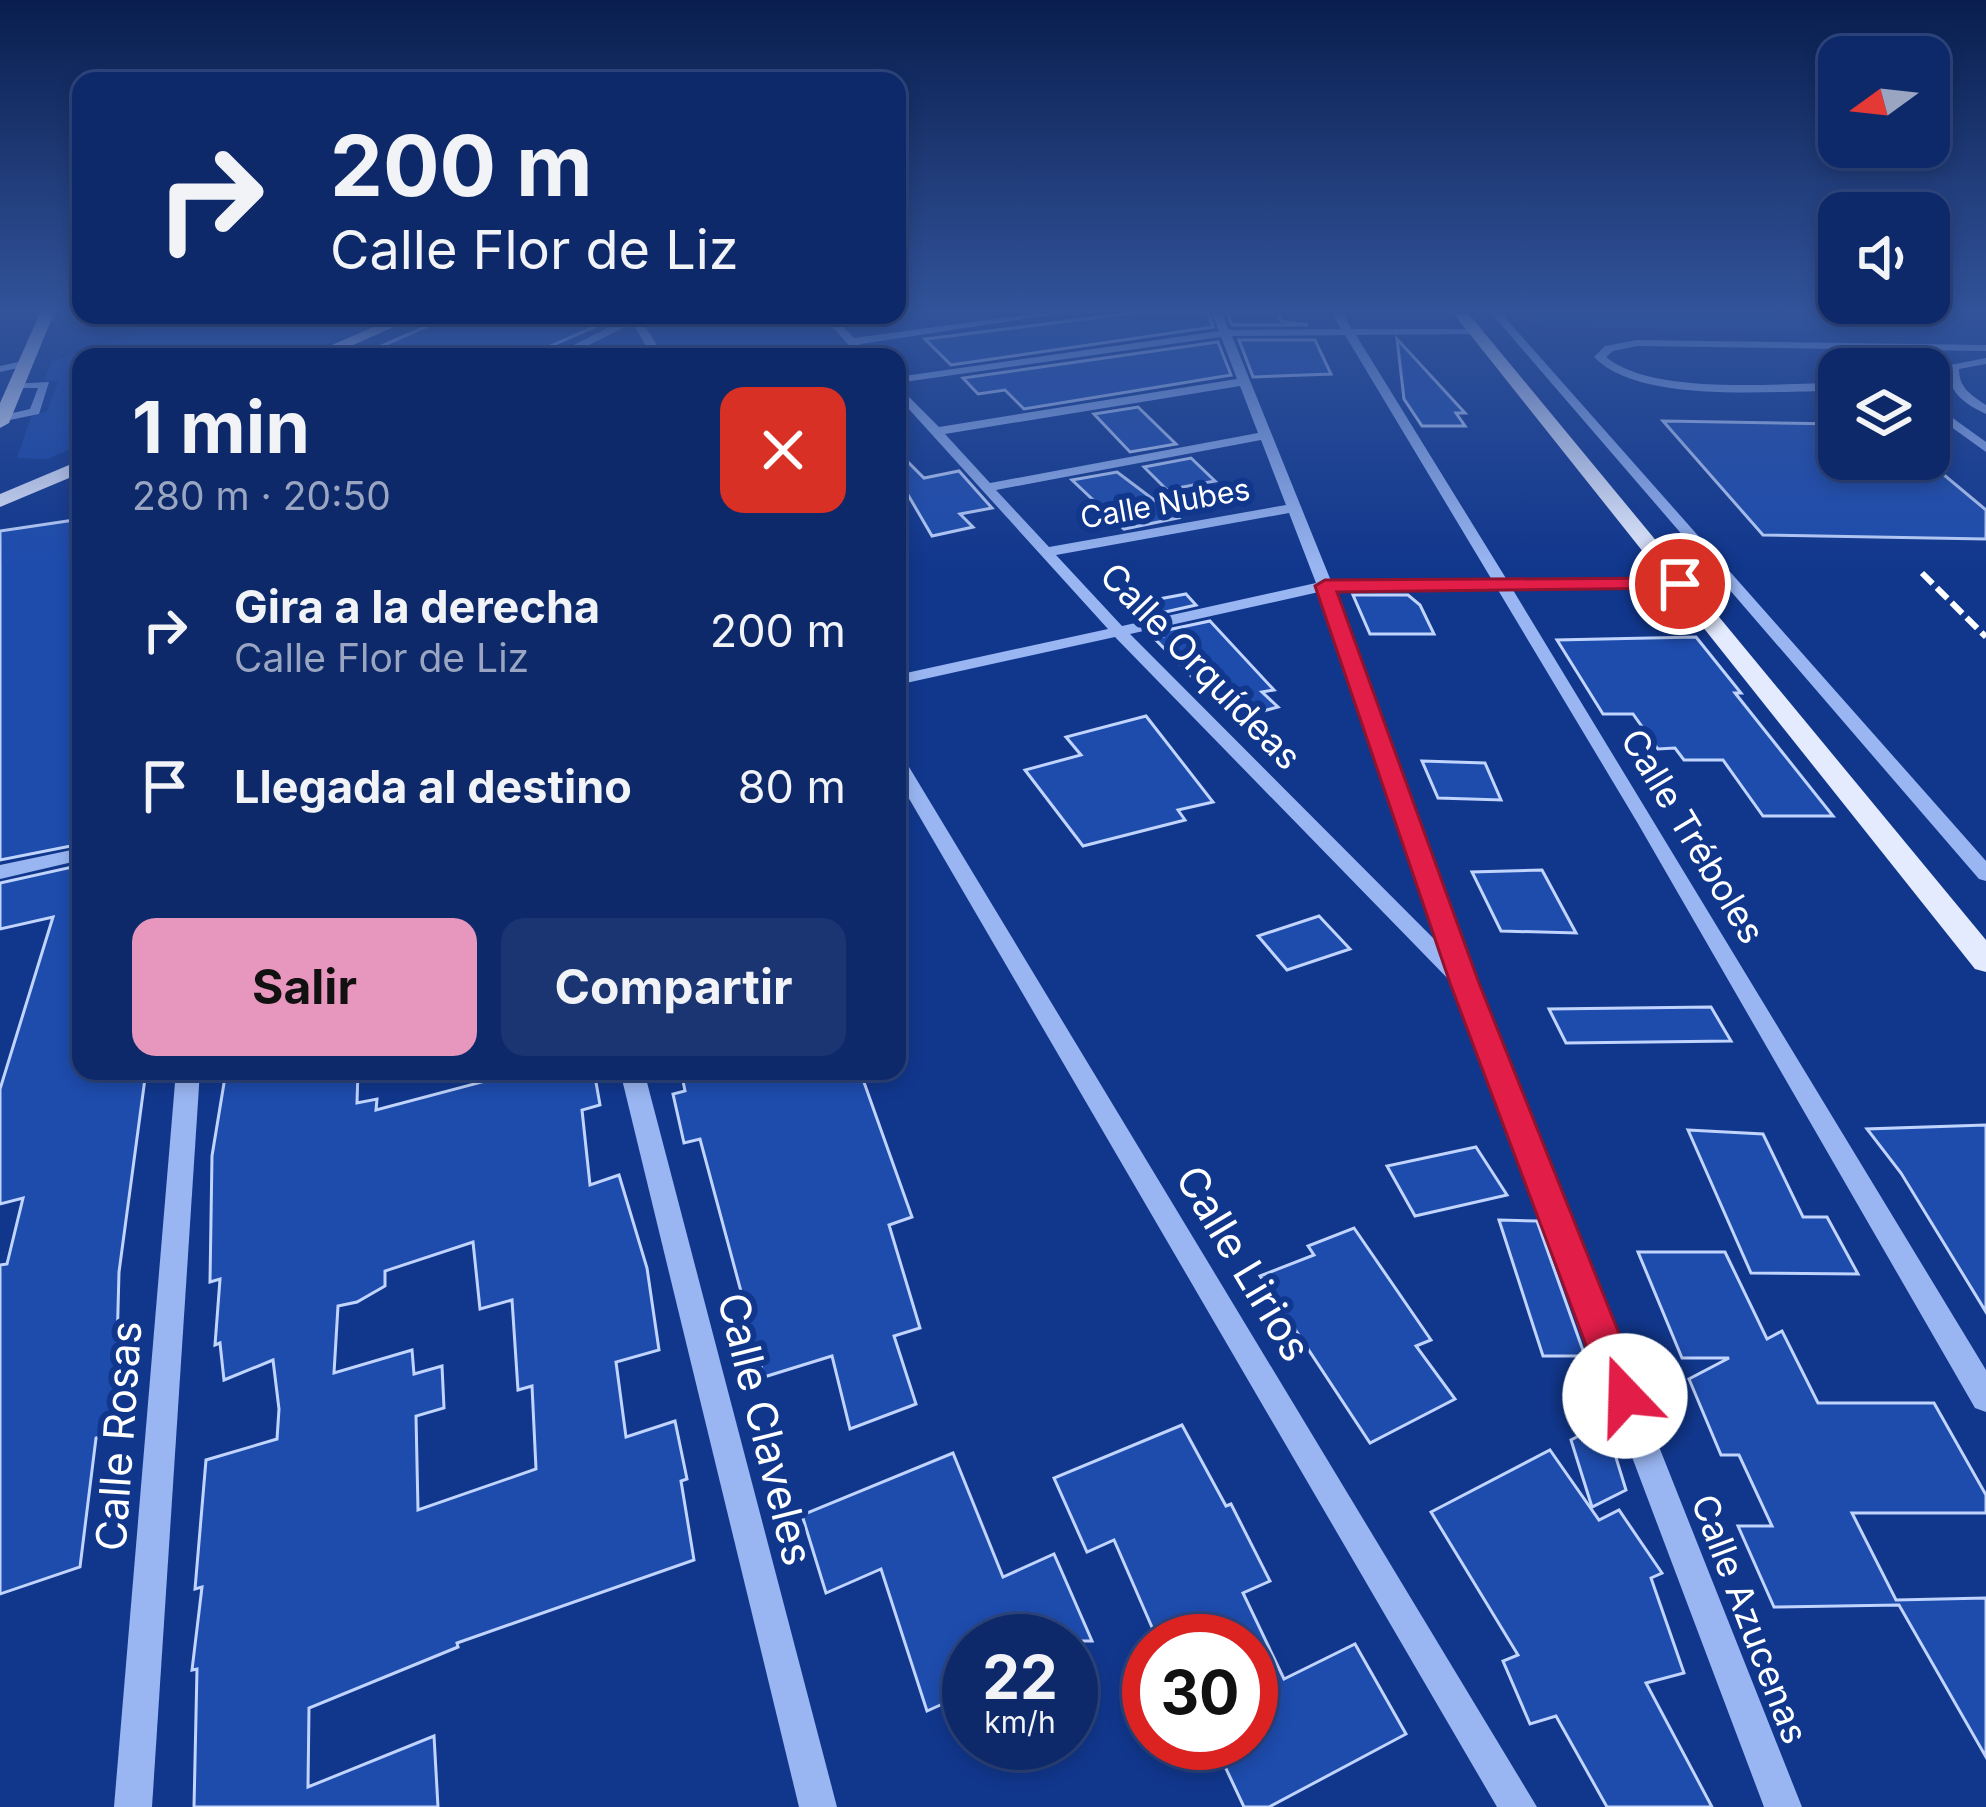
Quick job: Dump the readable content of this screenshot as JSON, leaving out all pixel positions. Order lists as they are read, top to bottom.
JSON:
{
  "streets": {
    "street": [
      "Calle Nubes",
      "Calle Orquídeas",
      "Calle Tréboles",
      "Calle Lirios",
      "Calle Claveles",
      "Calle Rosas",
      "Calle Azucenas"
    ]
  },
  "crossings": [
    ["Calle Nubes", "Calle Orquídeas"],
    ["Calle Nubes", "Calle Azucenas"],
    ["Calle Orquídeas", "Calle Azucenas"]
  ],
  "north": "left",
  "page": {
    "turn": ["200 m", "Calle Flor de Liz"],
    "heading": ["1 min", "280 m · 20:50"],
    "list": [
      {
        "name": "Gira a la derecha",
        "note": "Calle Flor de Liz",
        "value": "200 m"
      },
      {
        "name": "Llegada al destino",
        "value": "80 m"
      }
    ],
    "buttons": ["Salir", "Compartir"],
    "speed": "22 km/h",
    "limit": "30"
  }
}
